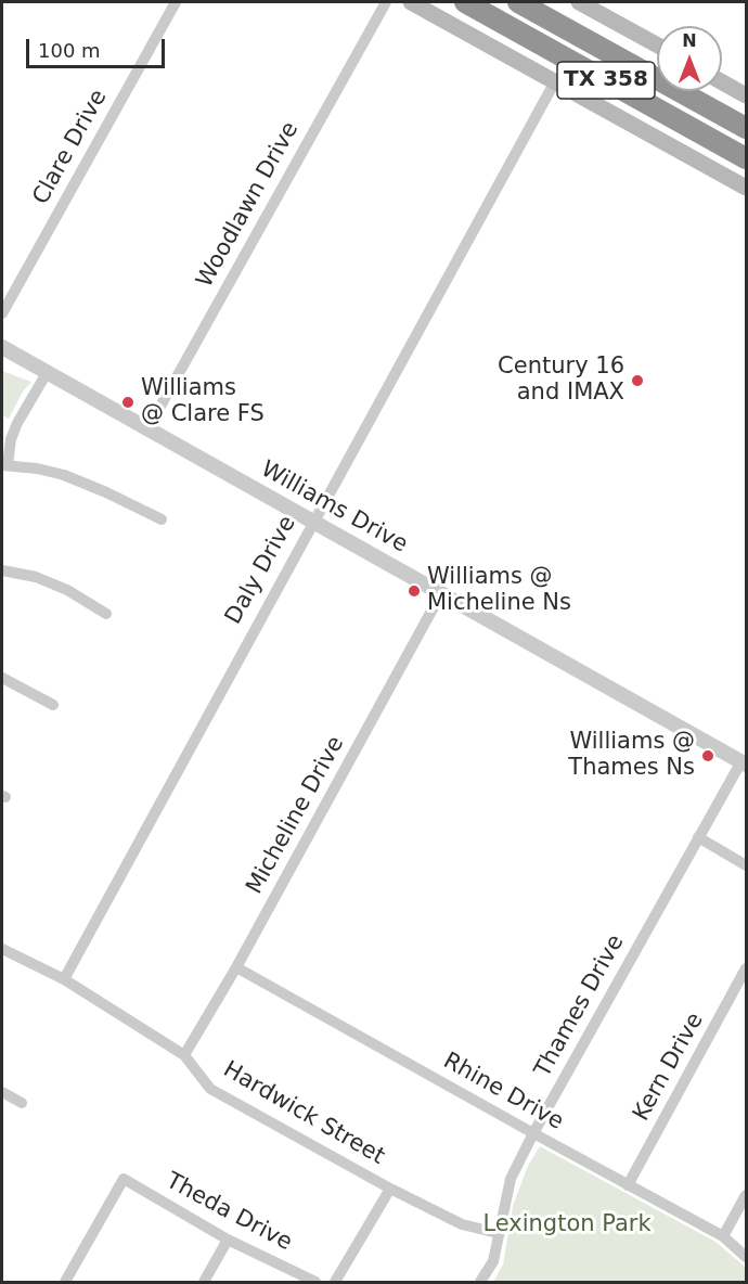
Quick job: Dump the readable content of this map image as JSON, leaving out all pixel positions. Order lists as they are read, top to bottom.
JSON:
{
  "streets": {
    "highway": ["TX 358"],
    "street": [
      "Clare Drive",
      "Woodlawn Drive",
      "Williams Drive",
      "Daly Drive",
      "Micheline Drive",
      "Thames Drive",
      "Kern Drive",
      "Rhine Drive",
      "Hardwick Street",
      "Theda Drive"
    ]
  },
  "crossings": [
    ["Woodlawn Drive", "Williams Drive"],
    ["Williams Drive", "Daly Drive"],
    ["Williams Drive", "Micheline Drive"],
    ["Williams Drive", "Thames Drive"],
    ["Daly Drive", "Hardwick Street"],
    ["Micheline Drive", "Rhine Drive"],
    ["Micheline Drive", "Hardwick Street"],
    ["Thames Drive", "Rhine Drive"],
    ["Thames Drive", "Hardwick Street"],
    ["Kern Drive", "Rhine Drive"]
  ],
  "parks": ["Lexington Park"],
  "places": [
    "Century 16 and IMAX",
    "Williams @ Clare FS",
    "Williams @ Micheline Ns",
    "Williams @ Thames Ns"
  ],
  "scale_bar": "100 m",
  "north": "top"
}
